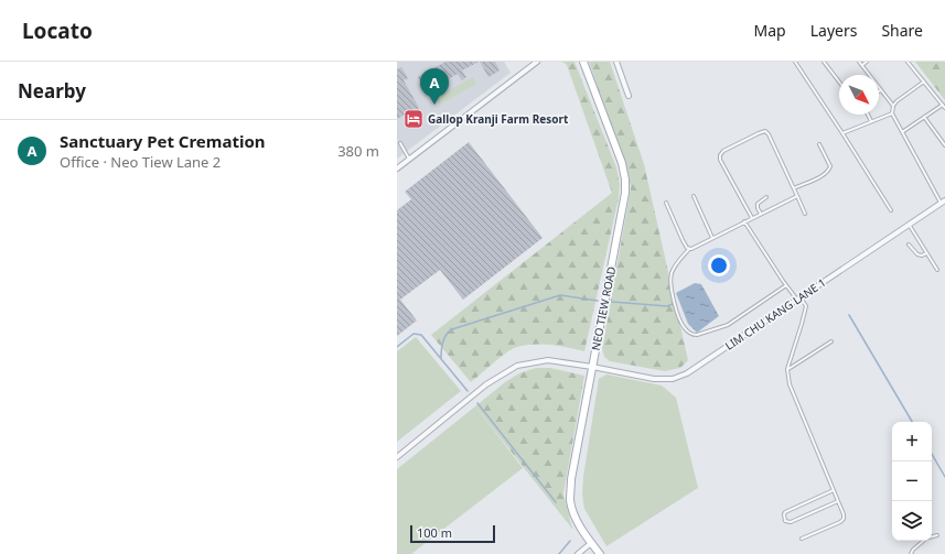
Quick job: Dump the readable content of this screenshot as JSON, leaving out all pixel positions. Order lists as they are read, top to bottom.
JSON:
{
  "streets": {
    "main road": ["NEO TIEW ROAD"],
    "street": ["LIM CHU KANG LANE 1"]
  },
  "crossings": [
    ["NEO TIEW ROAD", "LIM CHU KANG LANE 1"]
  ],
  "places": {
    "hotel": ["Gallop Kranji Farm Resort"]
  },
  "scale_bar": "100 m",
  "north": "bottom right",
  "page": {
    "header": "Locato",
    "nav": ["Map", "Layers", "Share"],
    "heading": "Nearby",
    "pins": "A",
    "list": [
      {
        "mark": "A",
        "name": "Sanctuary Pet Cremation",
        "note": "Office · Neo Tiew Lane 2",
        "value": "380 m"
      }
    ],
    "map_buttons": ["+", "−"],
    "scale": "100 m"
  }
}
